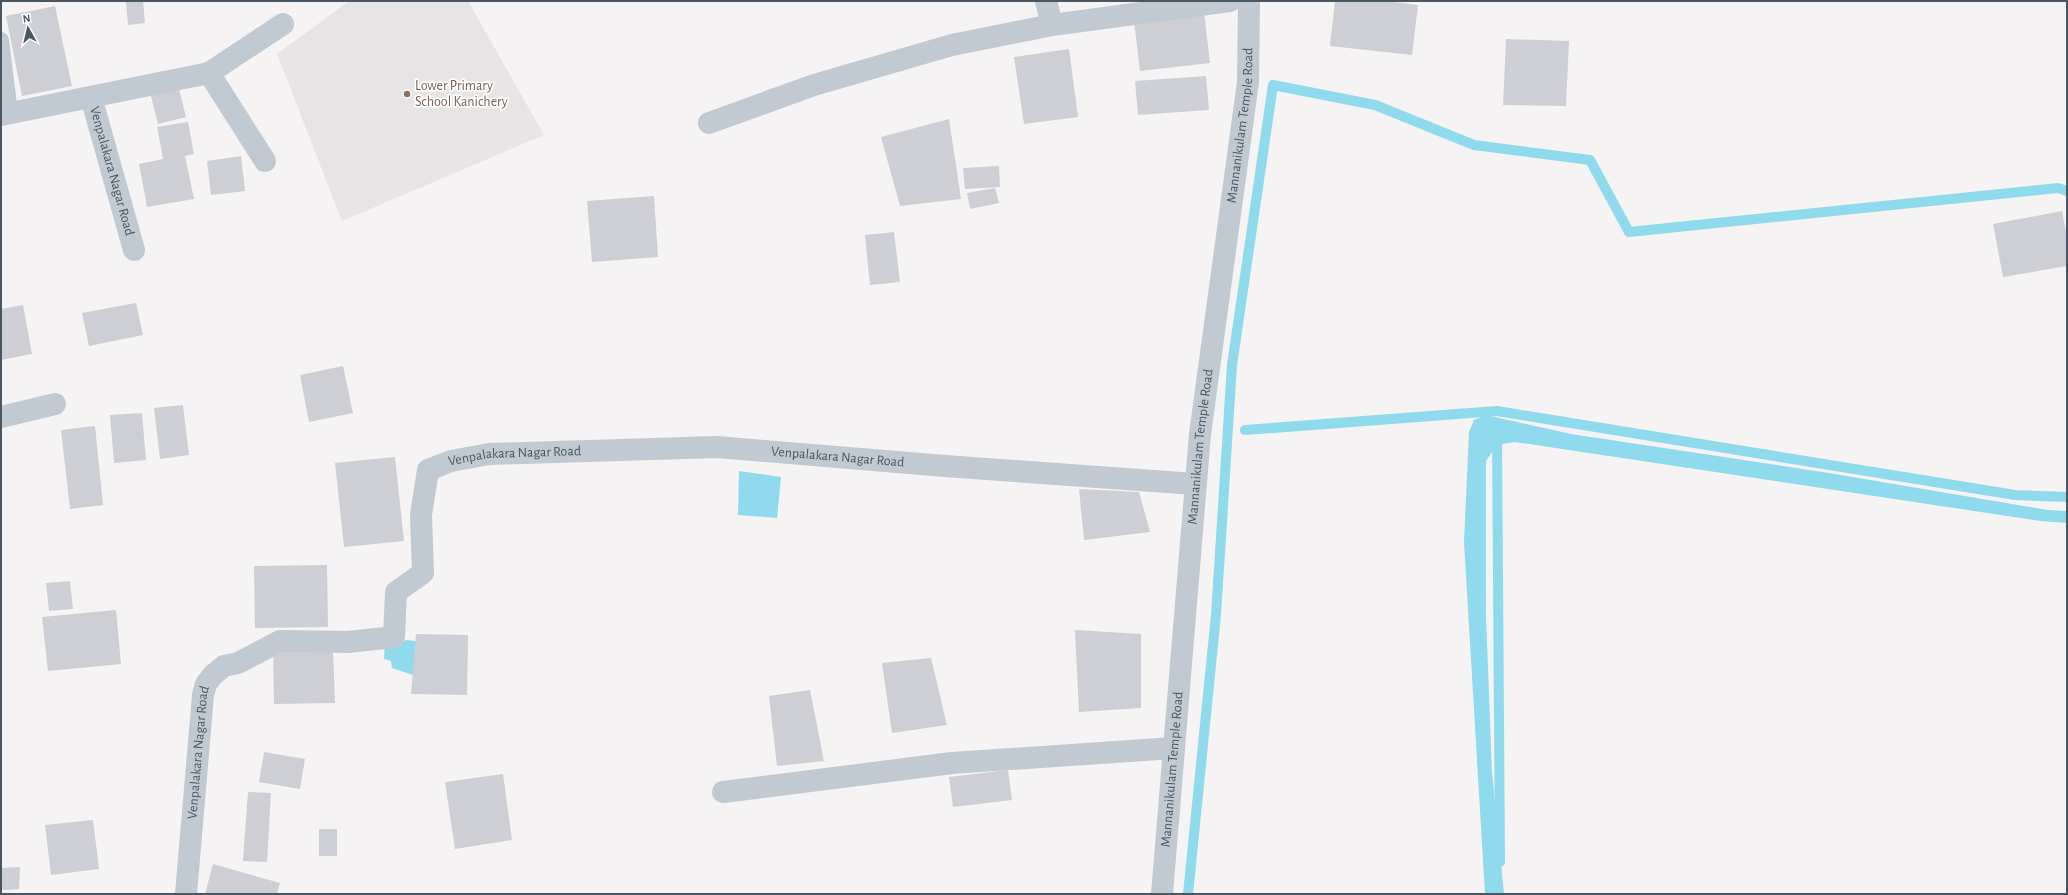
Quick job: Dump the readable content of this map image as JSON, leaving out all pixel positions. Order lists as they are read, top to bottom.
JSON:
{
  "streets": {
    "street": ["Mannanikulam Temple Road", "Venpalakara Nagar Road"]
  },
  "crossings": [
    ["Mannanikulam Temple Road", "Venpalakara Nagar Road"]
  ],
  "places": ["Lower Primary School Kanichery"],
  "north": "top"
}
